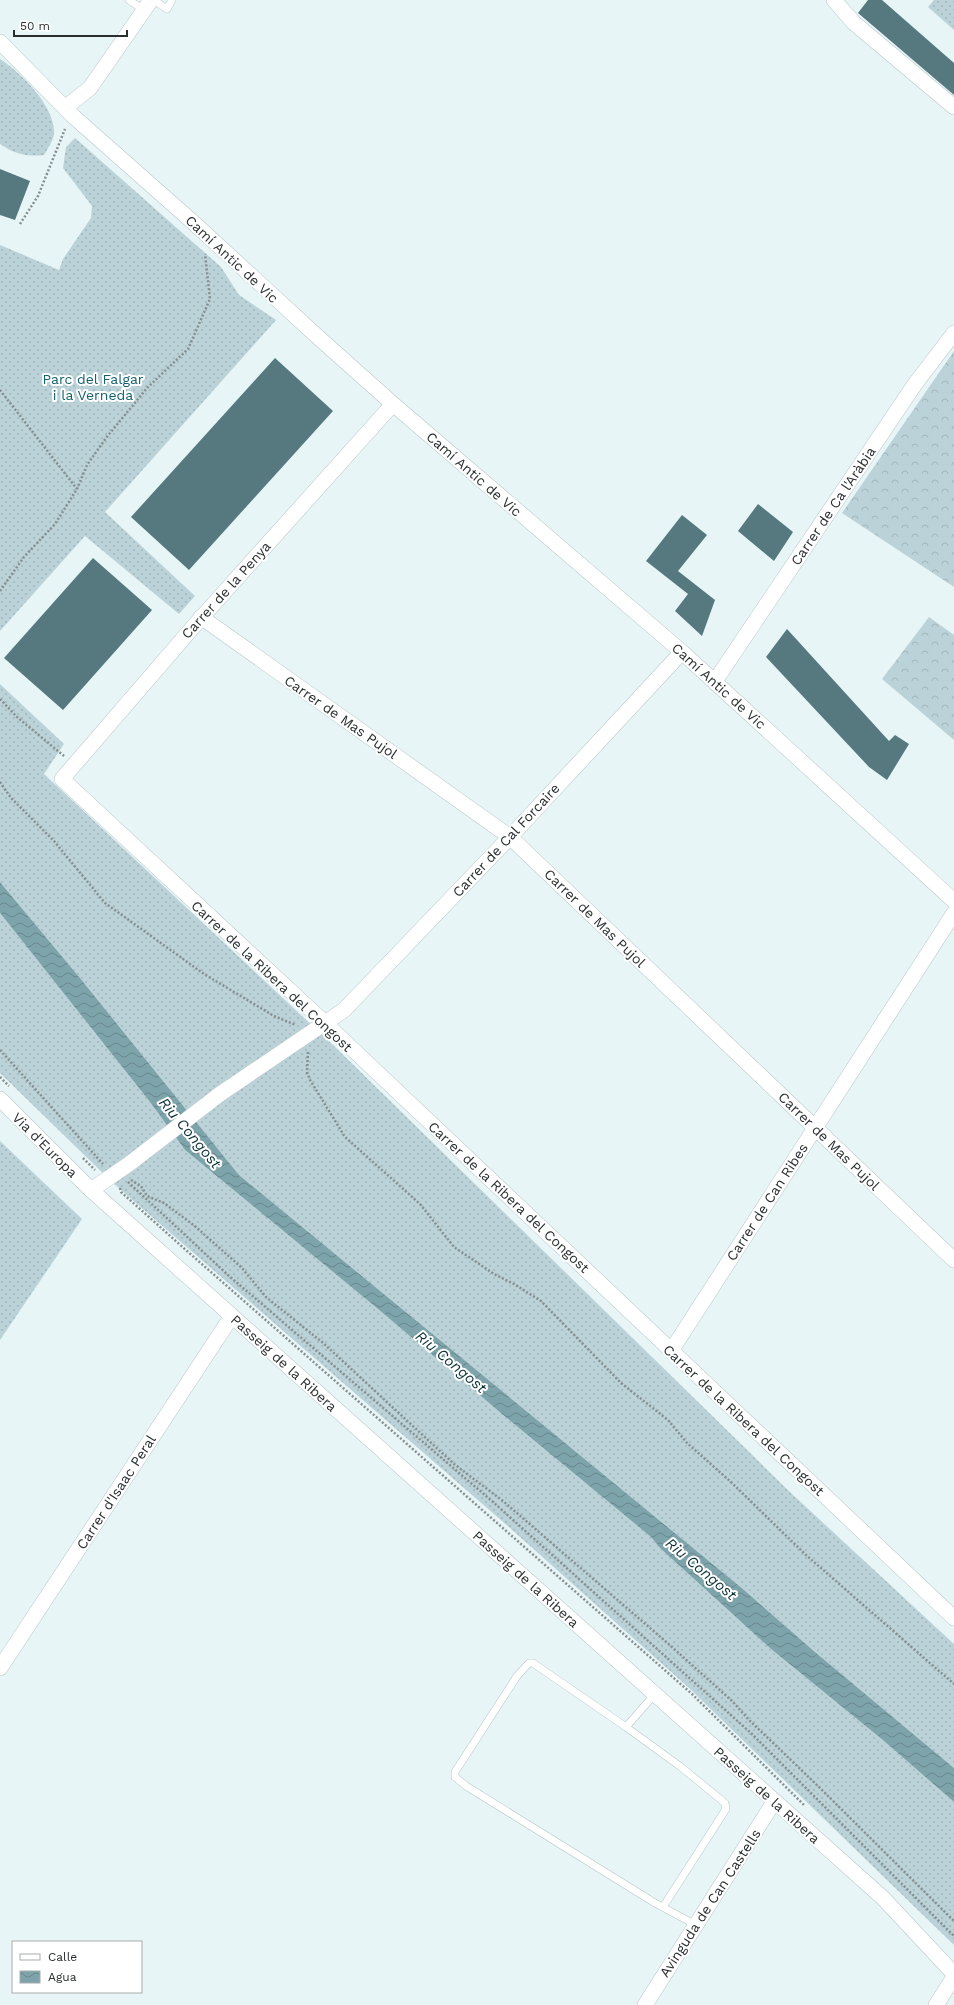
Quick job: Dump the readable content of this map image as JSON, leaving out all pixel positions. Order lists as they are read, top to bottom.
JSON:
{
  "streets": {
    "street": [
      "Camí Antic de Vic",
      "Carrer de Ca l'Aràbia",
      "Carrer de la Penya",
      "Carrer de Mas Pujol",
      "Carrer de Cal Forcaire",
      "Carrer de la Ribera del Congost",
      "Via d'Europa",
      "Carrer de Can Ribes",
      "Passeig de la Ribera",
      "Carrer d'Isaac Peral",
      "Avinguda de Can Castells"
    ]
  },
  "crossings": [
    ["Camí Antic de Vic", "Carrer de Ca l'Aràbia"],
    ["Camí Antic de Vic", "Carrer de la Penya"],
    ["Camí Antic de Vic", "Carrer de Cal Forcaire"],
    ["Carrer de la Penya", "Carrer de Mas Pujol"],
    ["Carrer de la Penya", "Carrer de la Ribera del Congost"],
    ["Carrer de Mas Pujol", "Carrer de Cal Forcaire"],
    ["Carrer de Mas Pujol", "Carrer de Can Ribes"],
    ["Carrer de Cal Forcaire", "Carrer de la Ribera del Congost"],
    ["Carrer de Cal Forcaire", "Via d'Europa"],
    ["Carrer de Cal Forcaire", "Passeig de la Ribera"],
    ["Carrer de la Ribera del Congost", "Carrer de Can Ribes"],
    ["Via d'Europa", "Passeig de la Ribera"],
    ["Passeig de la Ribera", "Carrer d'Isaac Peral"],
    ["Passeig de la Ribera", "Avinguda de Can Castells"]
  ],
  "water": ["Riu Congost"],
  "parks": ["Parc del Falgar i la Verneda"],
  "legend": ["Calle", "Agua"],
  "scale_bar": "50 m"
}
